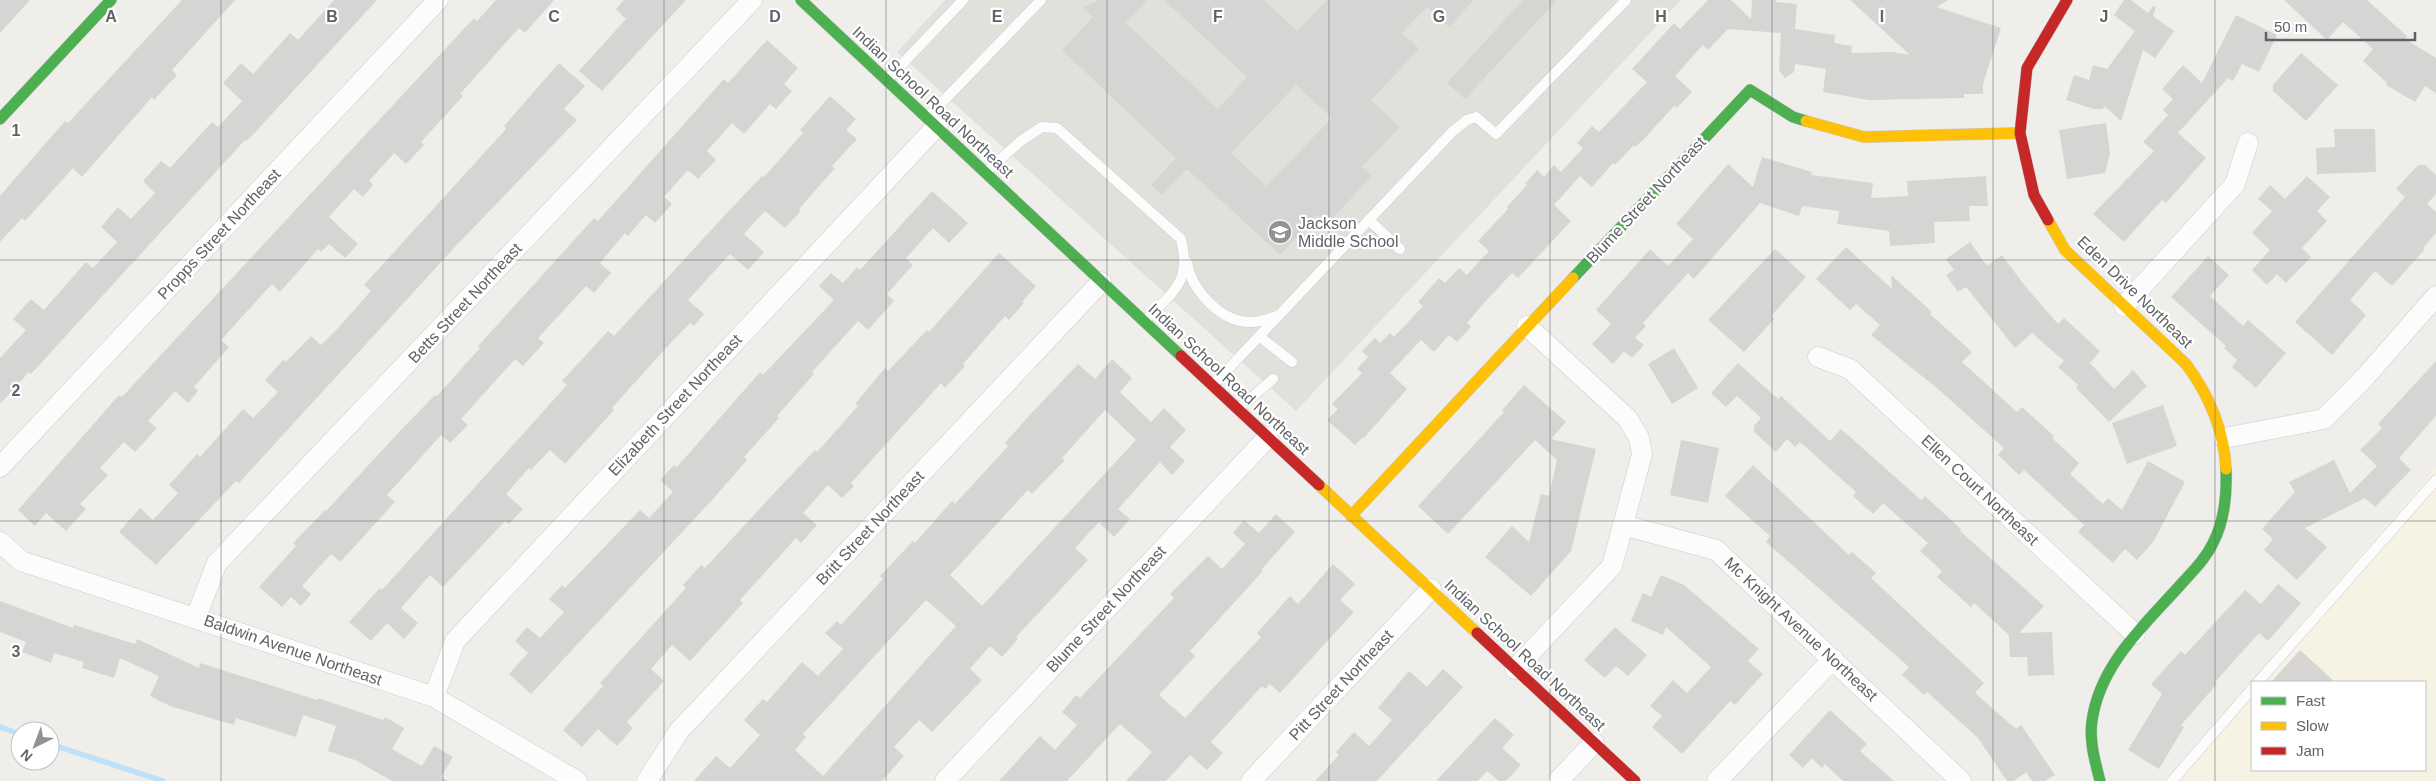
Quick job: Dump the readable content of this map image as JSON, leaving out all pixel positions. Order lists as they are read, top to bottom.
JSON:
{
  "streets": {
    "street": [
      "Indian School Road Northeast",
      "Blume Street Northeast",
      "Propps Street Northeast",
      "Eden Drive Northeast",
      "Betts Street Northeast",
      "Elizabeth Street Northeast",
      "Ellen Court Northeast",
      "Britt Street Northeast",
      "Mc Knight Avenue Northeast",
      "Baldwin Avenue Northeast",
      "Pitt Street Northeast"
    ]
  },
  "crossings": [
    ["Indian School Road Northeast", "Blume Street Northeast"],
    ["Indian School Road Northeast", "Elizabeth Street Northeast"],
    ["Indian School Road Northeast", "Britt Street Northeast"],
    ["Indian School Road Northeast", "Pitt Street Northeast"],
    ["Blume Street Northeast", "Eden Drive Northeast"],
    ["Eden Drive Northeast", "Ellen Court Northeast"],
    ["Betts Street Northeast", "Baldwin Avenue Northeast"],
    ["Elizabeth Street Northeast", "Baldwin Avenue Northeast"]
  ],
  "places": {
    "school or university": ["Jackson Middle School"]
  },
  "legend": ["Fast", "Slow", "Jam"],
  "scale_bar": "50 m",
  "north": "bottom left",
  "grid": {
    "columns": [
      "A",
      "B",
      "C",
      "D",
      "E",
      "F",
      "G",
      "H",
      "I",
      "J"
    ],
    "rows": ["1", "2", "3"]
  }
}
